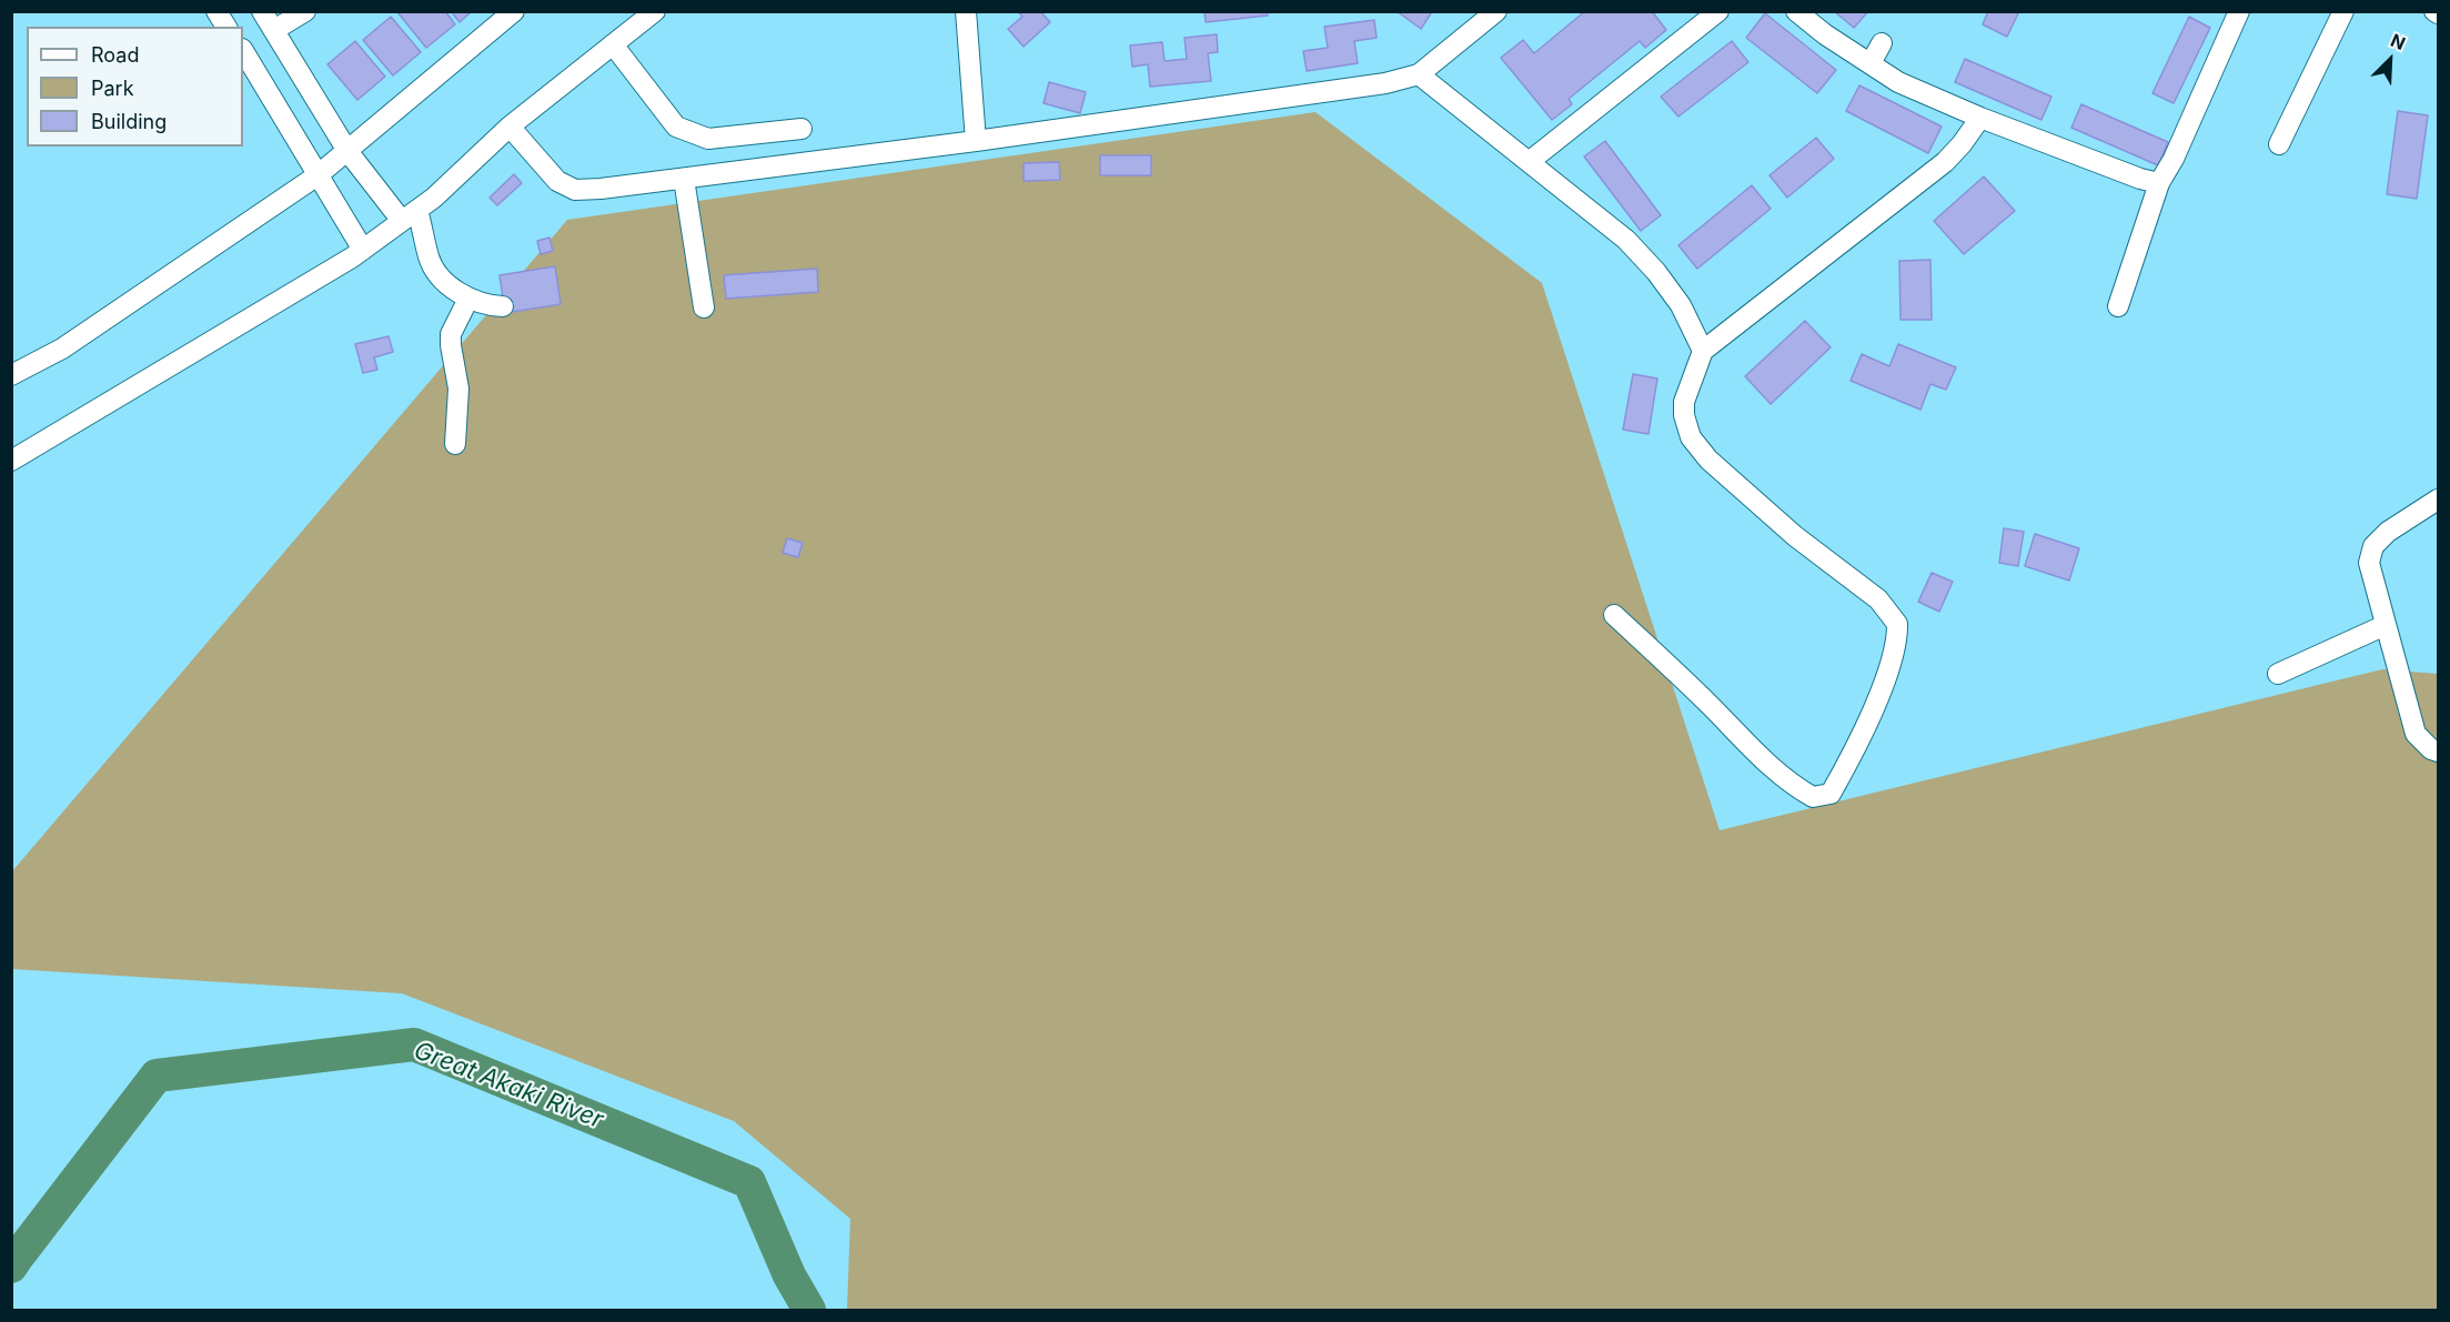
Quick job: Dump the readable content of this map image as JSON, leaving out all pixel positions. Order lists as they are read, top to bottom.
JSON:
{
  "water": ["Great Akaki River"],
  "legend": ["Road", "Park", "Building"],
  "north": "top right"
}
